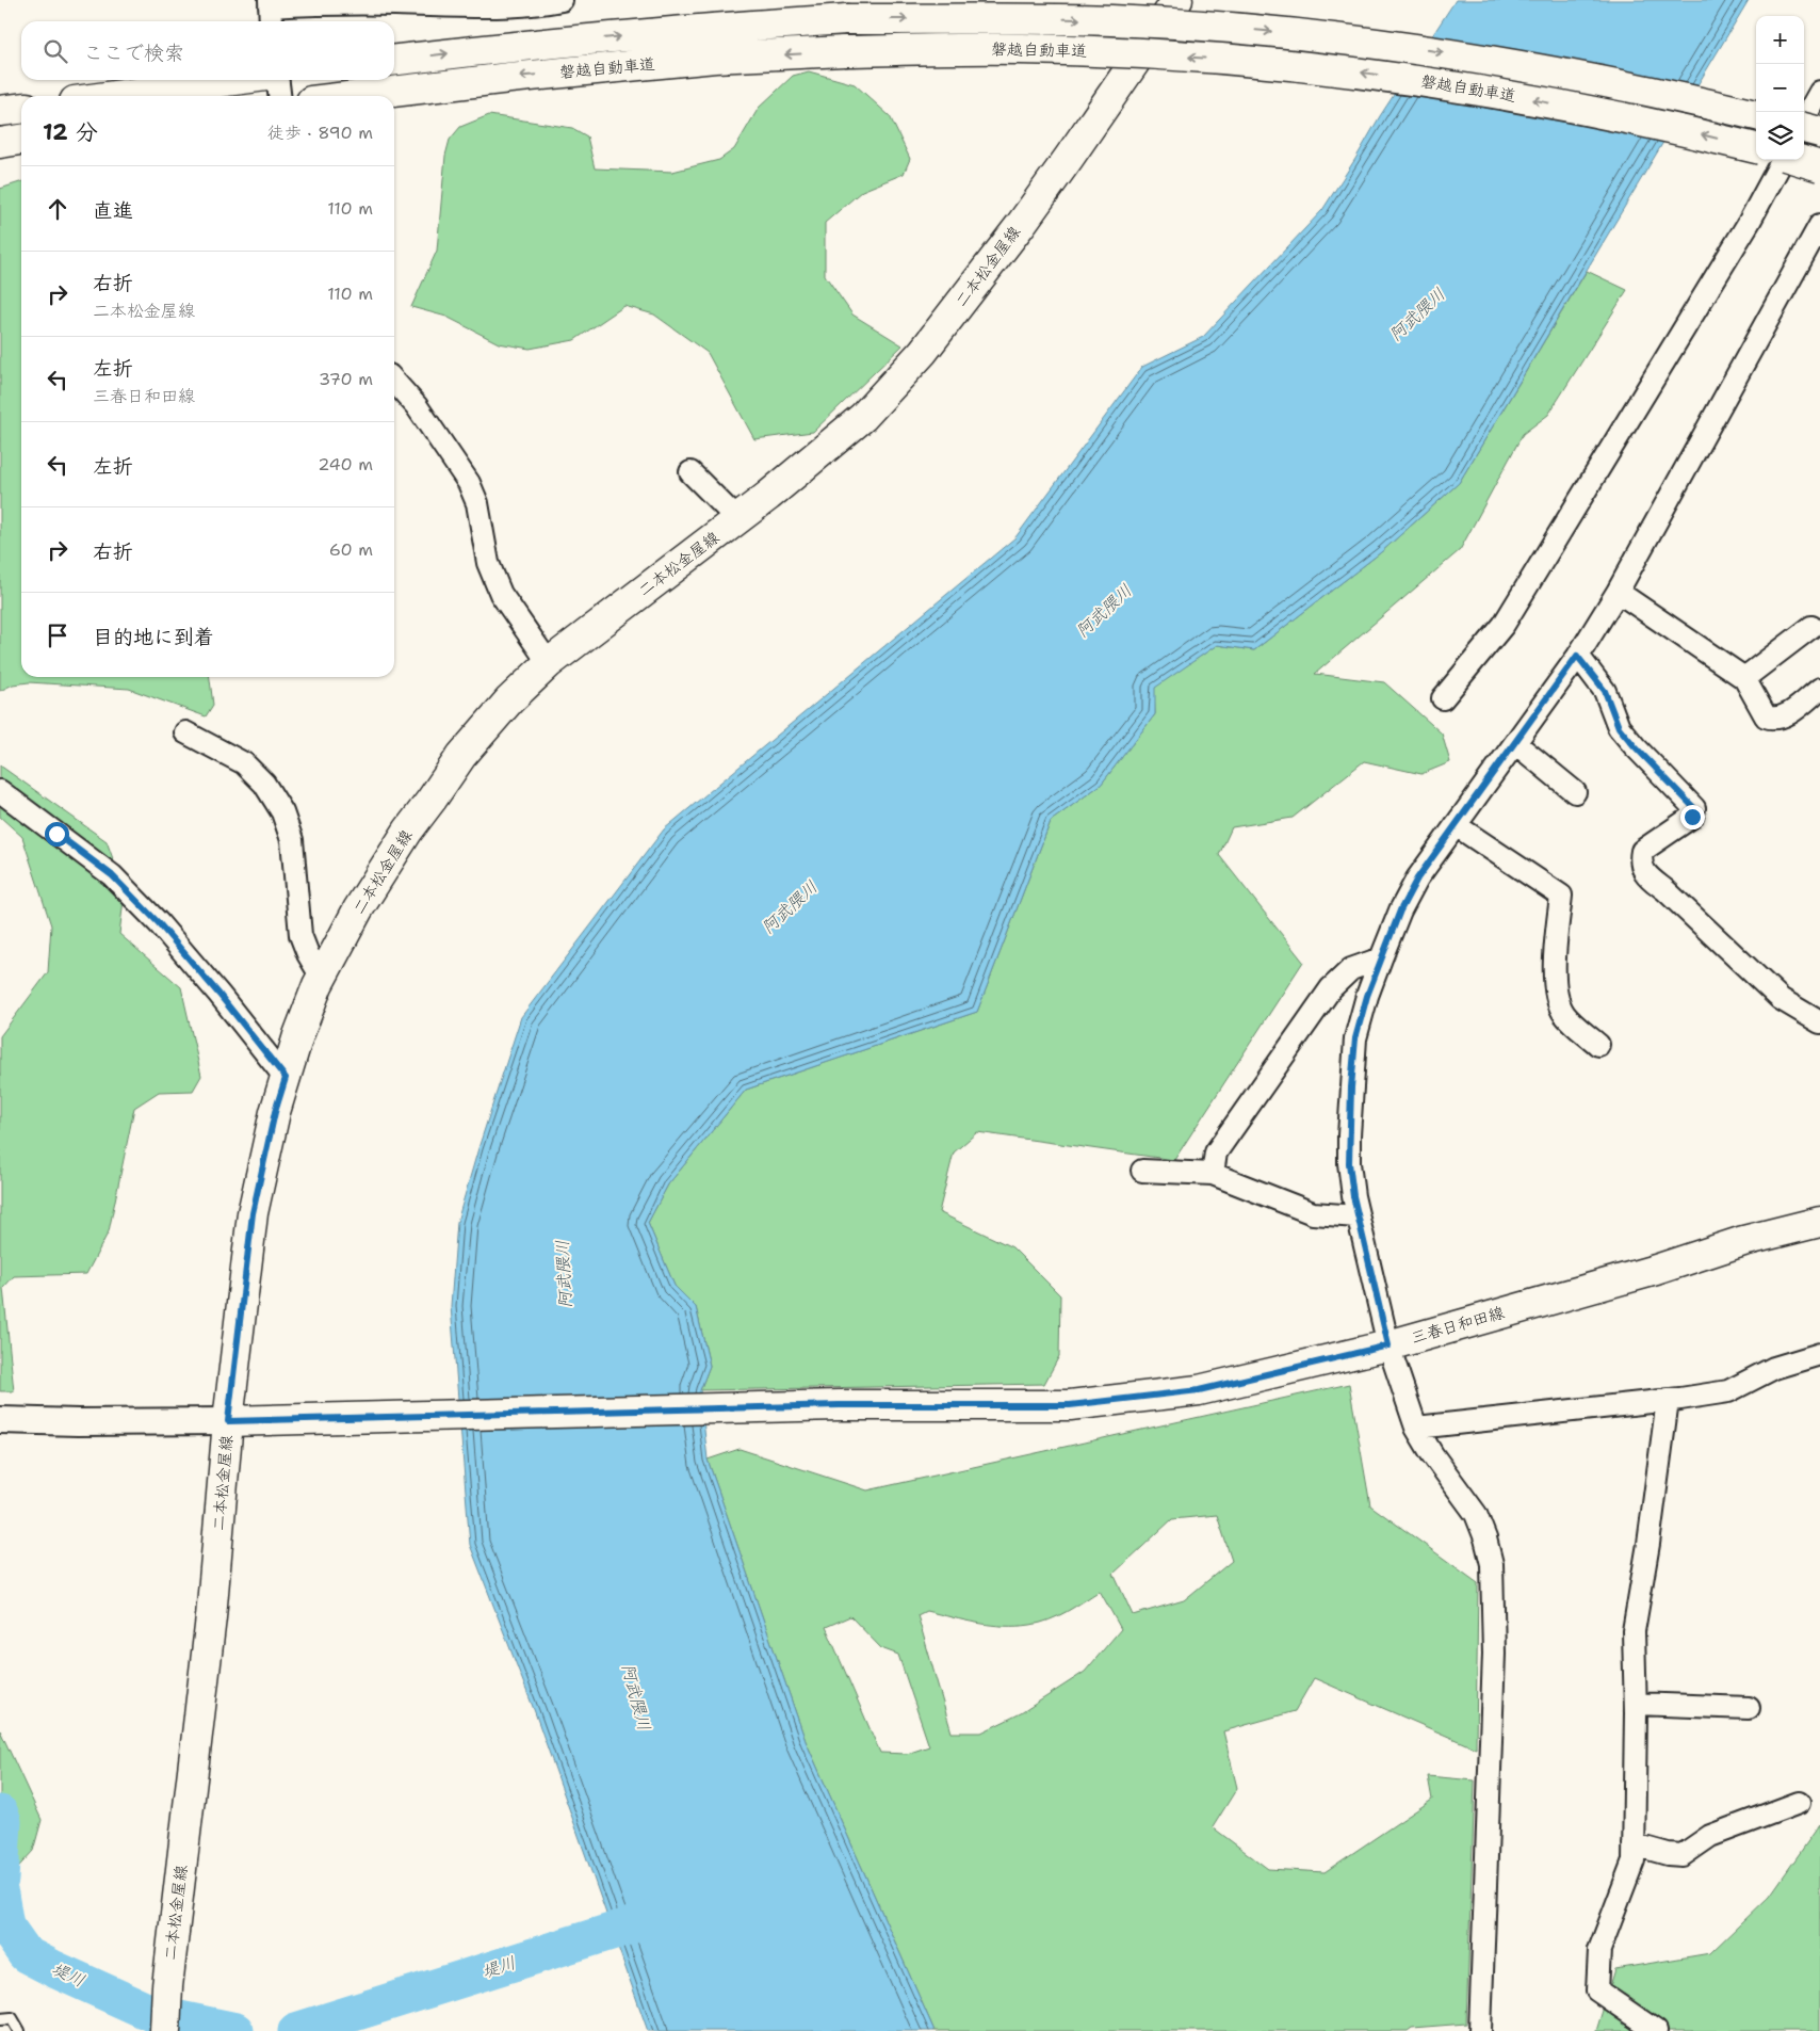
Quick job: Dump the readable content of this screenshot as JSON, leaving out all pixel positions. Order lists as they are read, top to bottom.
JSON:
{
  "streets": {
    "main road": ["磐越自動車道", "二本松金屋線", "三春日和田線"]
  },
  "crossings": [
    ["二本松金屋線", "三春日和田線"]
  ],
  "water": ["阿武隈川", "堤川"],
  "page": {
    "map_buttons": ["+", "−"],
    "search": "ここで検索",
    "heading": ["12 分", "徒歩 · 890 m"],
    "list": [
      ["直進", "110 m"],
      ["右折", "二本松金屋線", "110 m"],
      ["左折", "三春日和田線", "370 m"],
      ["左折", "240 m"],
      ["右折", "60 m"],
      "目的地に到着"
    ]
  }
}
